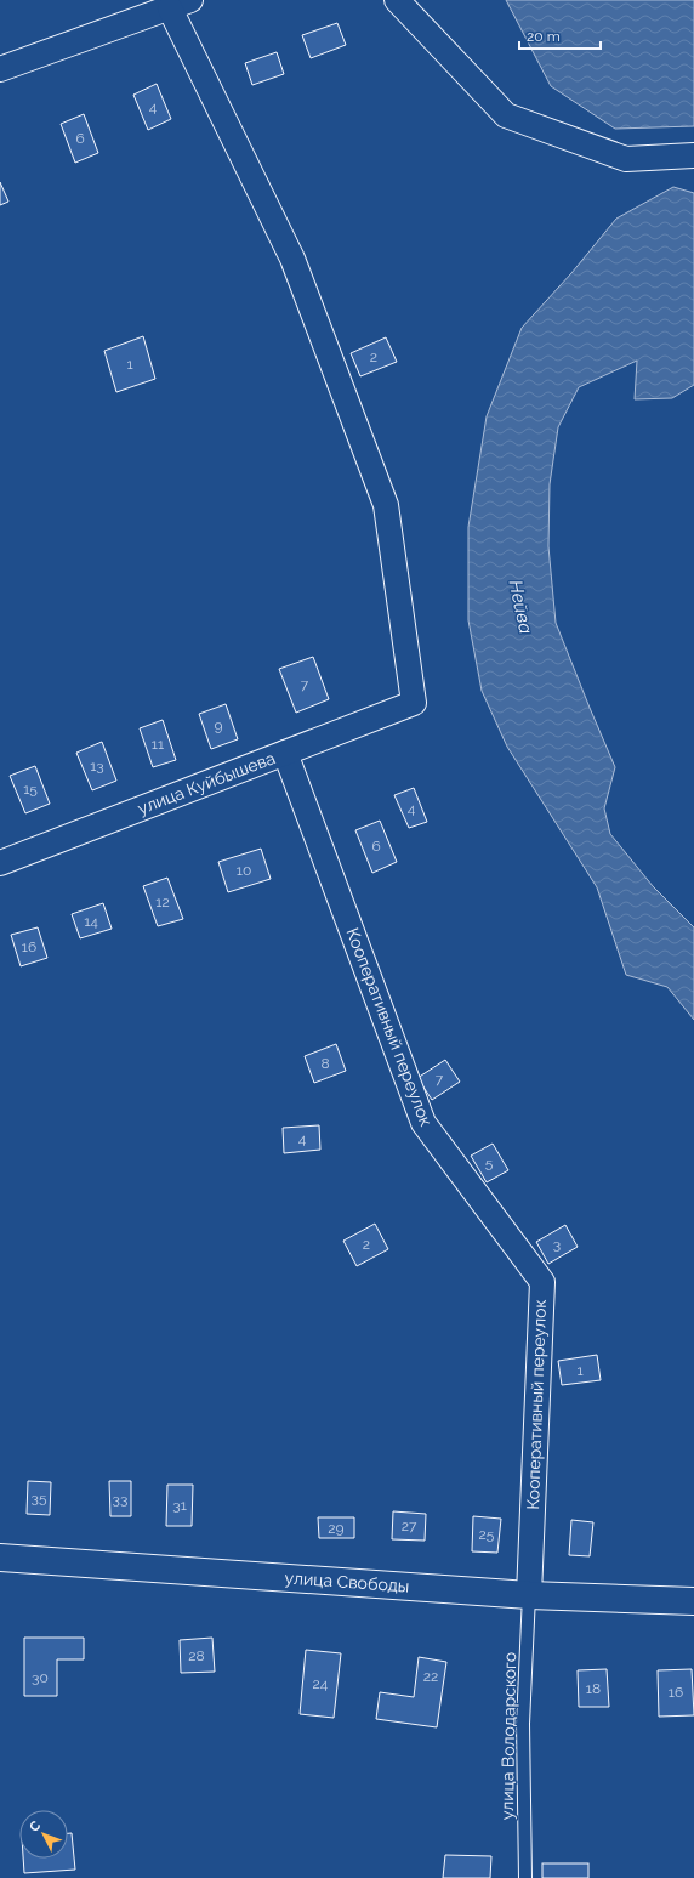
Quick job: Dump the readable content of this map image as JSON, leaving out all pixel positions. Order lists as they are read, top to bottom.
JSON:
{
  "streets": {
    "main road": ["улица Свободы"],
    "street": ["улица Куйбышева", "Кооперативный переулок"],
    "lane": ["улица Володарского"]
  },
  "crossings": [
    ["улица Куйбышева", "Кооперативный переулок"],
    ["Кооперативный переулок", "улица Свободы"],
    ["Кооперативный переулок", "улица Володарского"],
    ["улица Свободы", "улица Володарского"]
  ],
  "water": ["Нейва"],
  "house_numbers": [
    "4",
    "6",
    "2",
    "1",
    "7",
    "9",
    "11",
    "13",
    "15",
    "4",
    "6",
    "10",
    "12",
    "14",
    "16",
    "8",
    "7",
    "4",
    "5",
    "2",
    "3",
    "1",
    "35",
    "33",
    "31",
    "27",
    "29",
    "25",
    "28",
    "22",
    "30",
    "24",
    "18",
    "16"
  ],
  "scale_bar": "20 m",
  "north": "top left"
}
